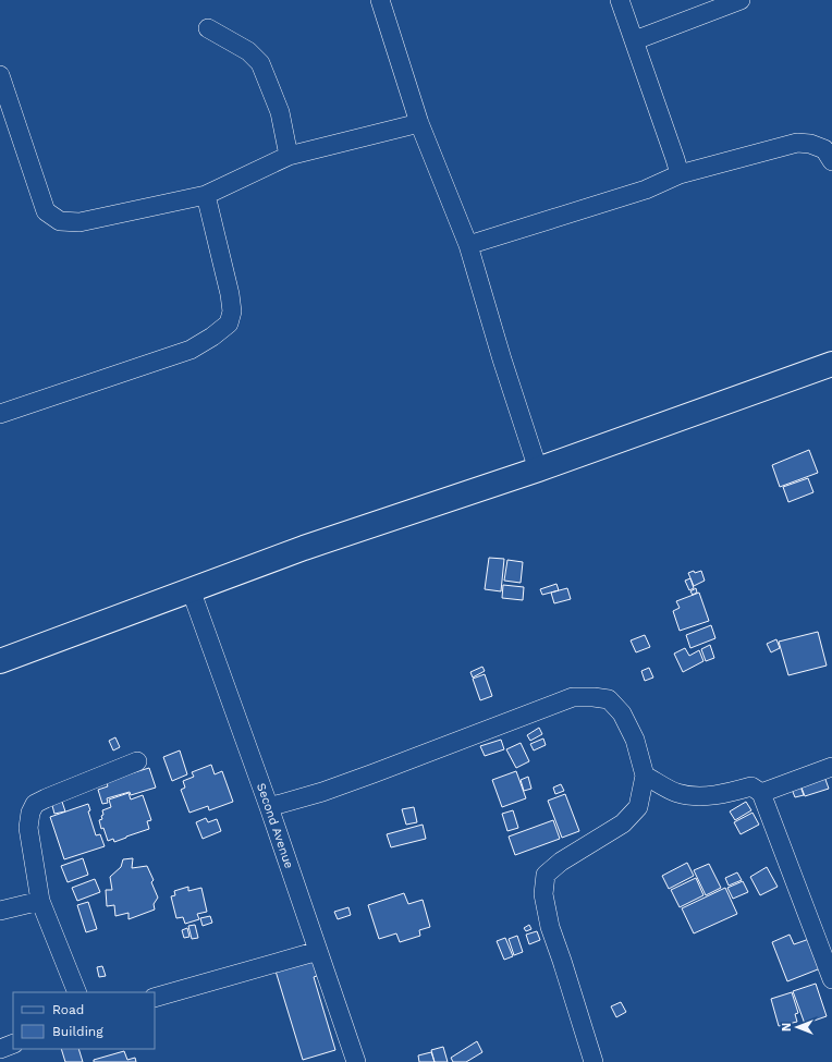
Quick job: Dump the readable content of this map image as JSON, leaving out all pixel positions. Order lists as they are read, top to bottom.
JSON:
{
  "streets": {
    "street": ["Second Avenue"]
  },
  "legend": ["Road", "Building"],
  "north": "left"
}
